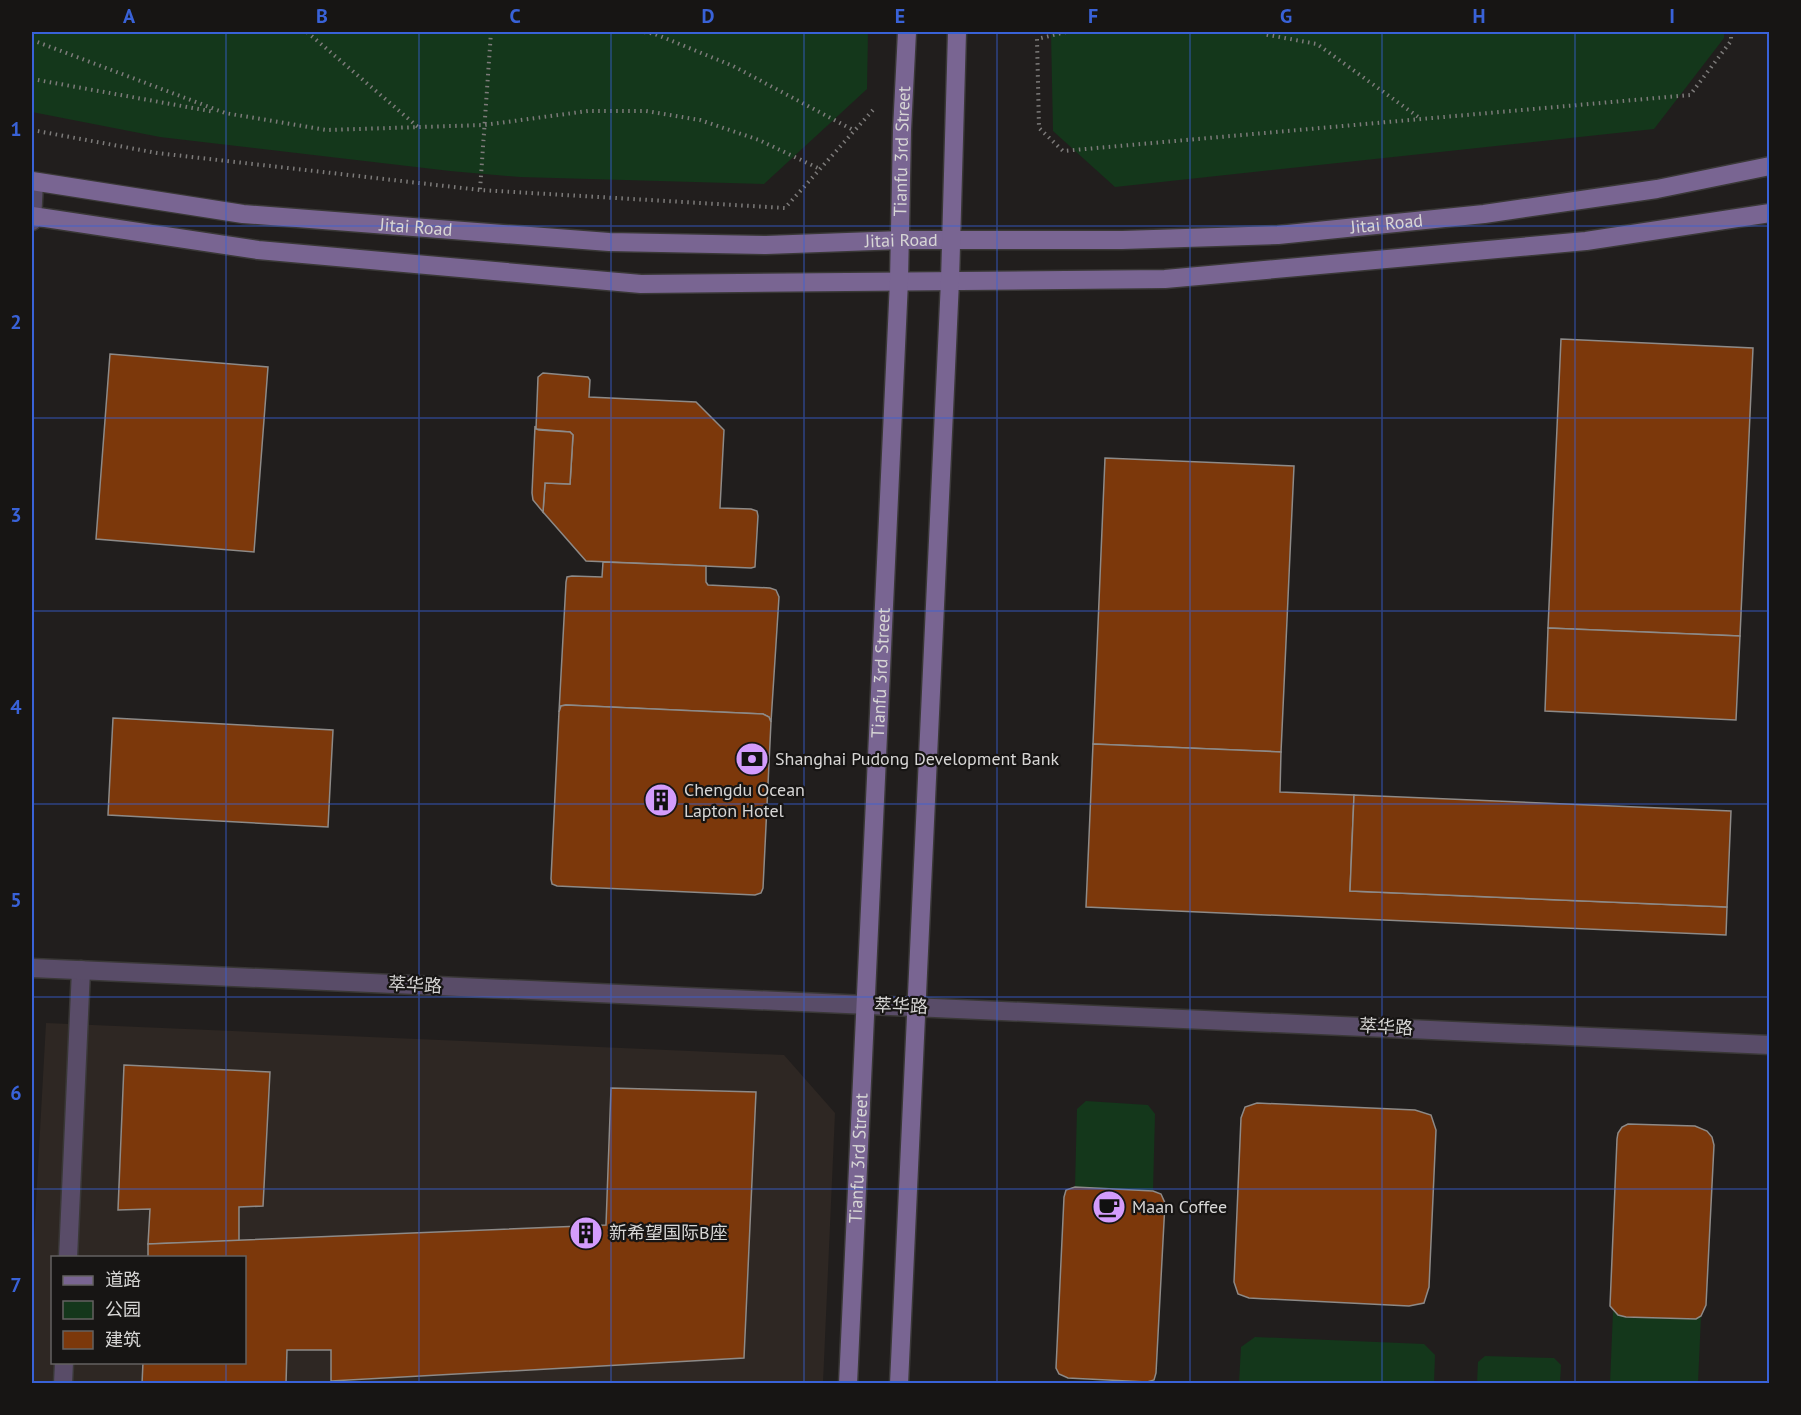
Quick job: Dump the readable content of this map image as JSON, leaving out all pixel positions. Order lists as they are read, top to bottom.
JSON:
{
  "streets": {
    "street": ["Tianfu 3rd Street", "Jitai Road", "萃华路"]
  },
  "crossings": [
    ["Tianfu 3rd Street", "Jitai Road"],
    ["Tianfu 3rd Street", "萃华路"]
  ],
  "places": {
    "bank": ["Shanghai Pudong Development Bank"],
    "building": ["Chengdu Ocean Lapton Hotel", "新希望国际B座"],
    "cafe": ["Maan Coffee"]
  },
  "legend": ["道路", "公园", "建筑"],
  "grid": {
    "columns": [
      "A",
      "B",
      "C",
      "D",
      "E",
      "F",
      "G",
      "H",
      "I"
    ],
    "rows": [
      "1",
      "2",
      "3",
      "4",
      "5",
      "6",
      "7"
    ]
  }
}
